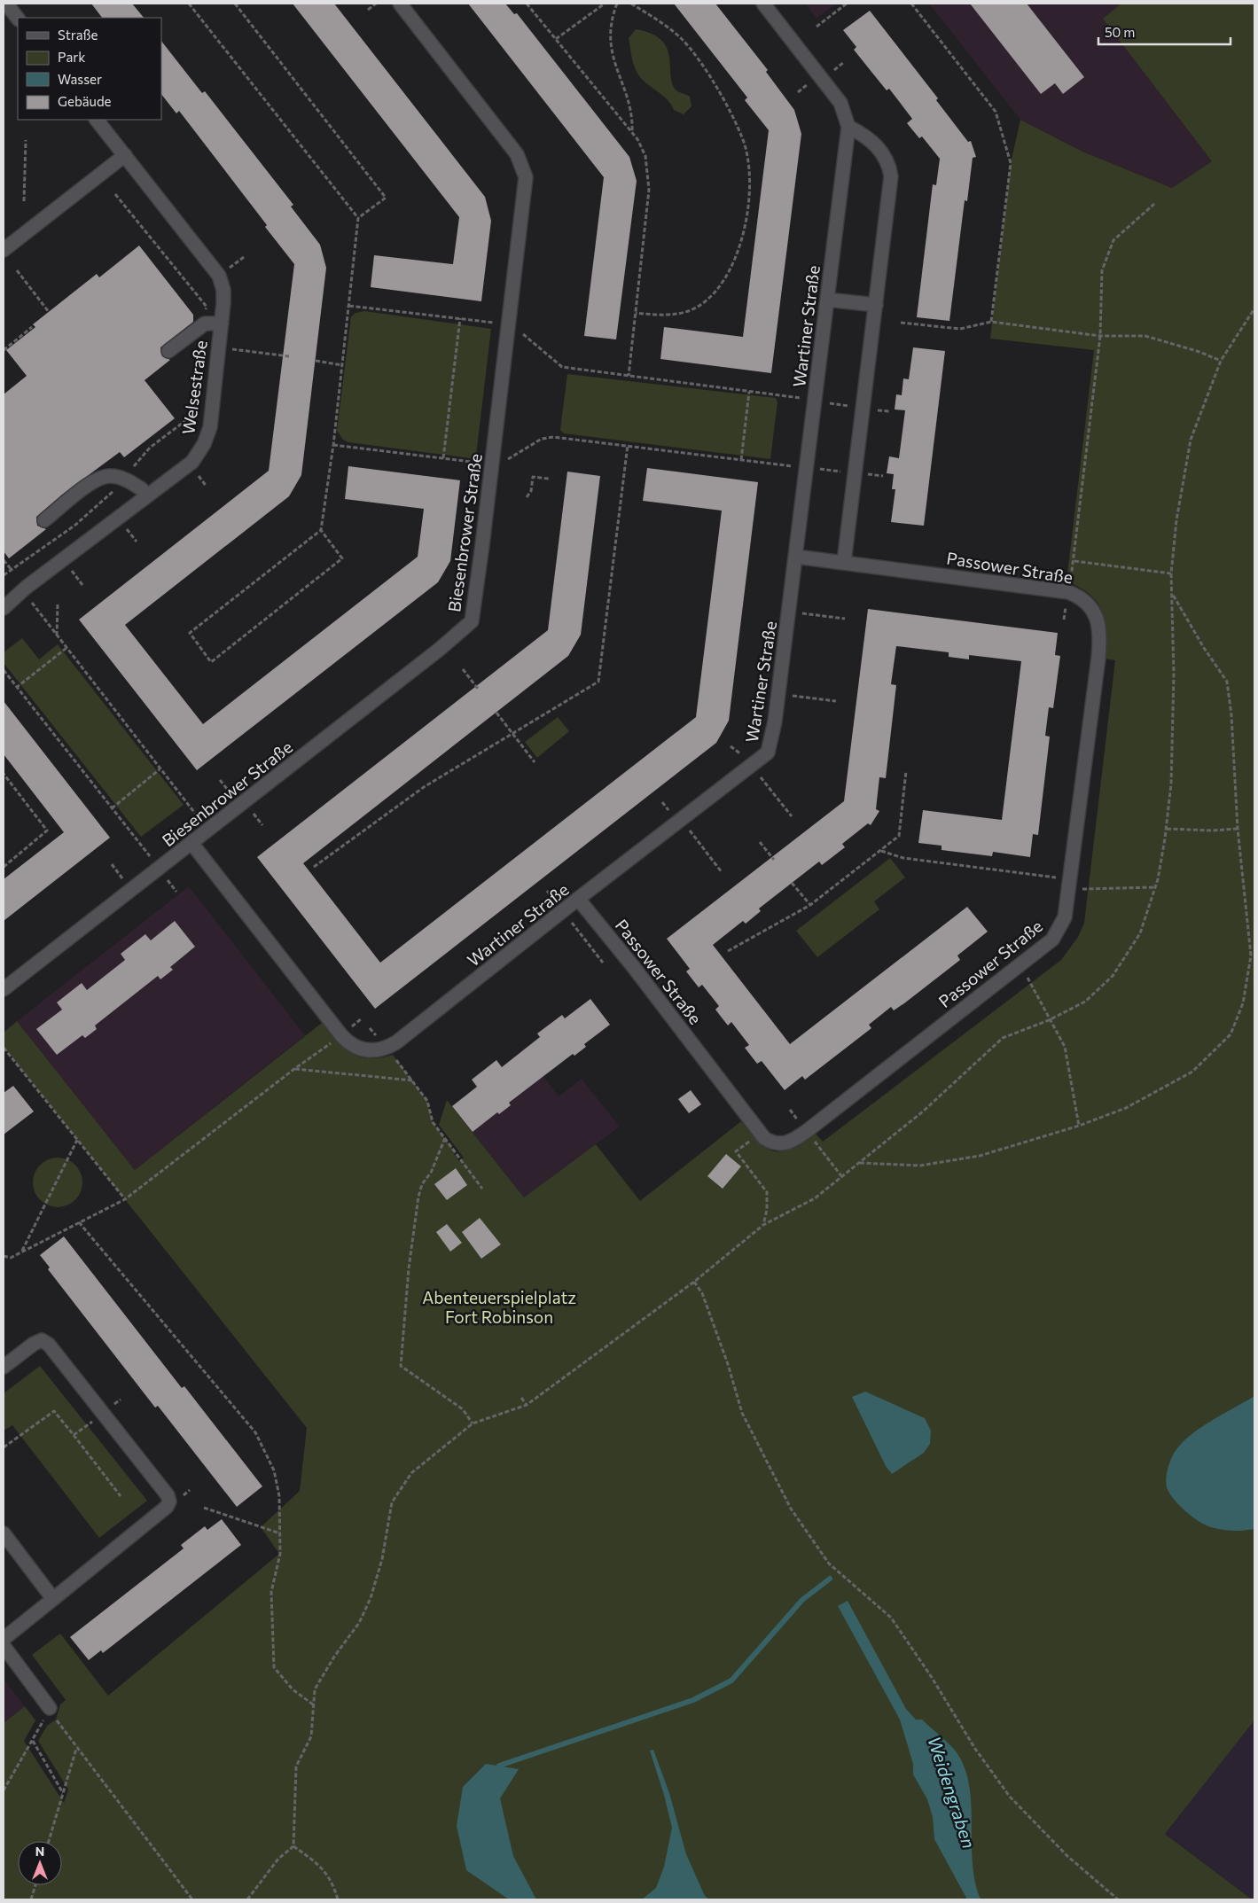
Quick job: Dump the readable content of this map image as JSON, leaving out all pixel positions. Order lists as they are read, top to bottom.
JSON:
{
  "streets": {
    "street": [
      "Wartiner Straße",
      "Welsestraße",
      "Biesenbrower Straße",
      "Passower Straße"
    ]
  },
  "crossings": [
    ["Wartiner Straße", "Passower Straße"]
  ],
  "water": ["Weidengraben"],
  "parks": ["Abenteuerspielplatz Fort Robinson"],
  "legend": [
    "Straße",
    "Park",
    "Wasser",
    "Gebäude"
  ],
  "scale_bar": "50 m",
  "north": "top"
}
